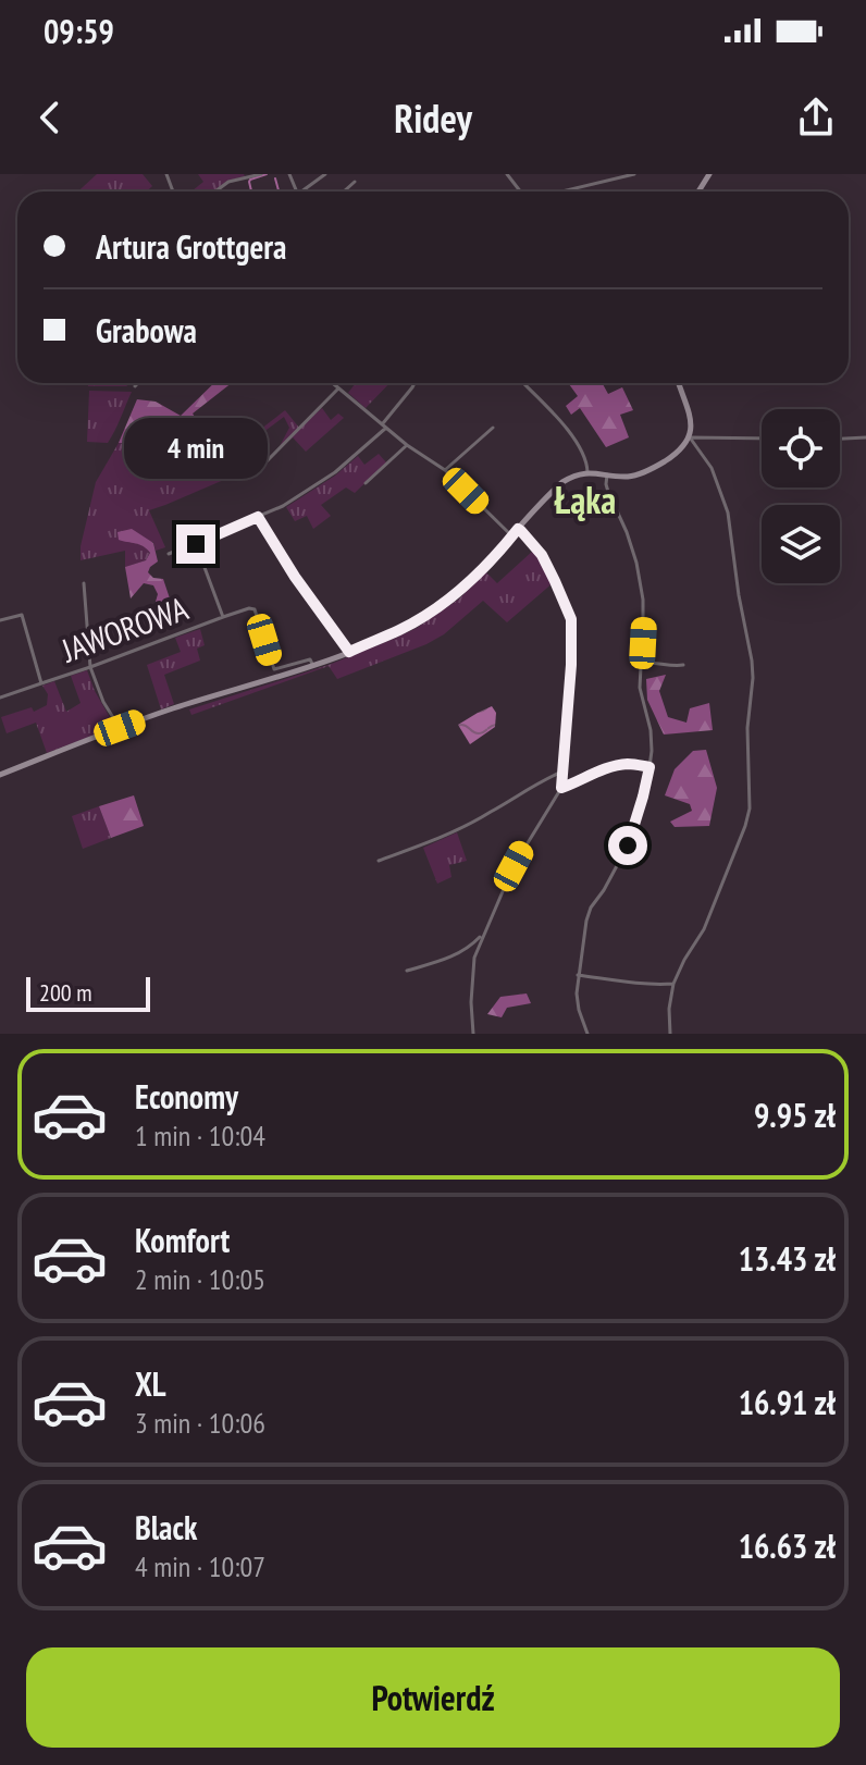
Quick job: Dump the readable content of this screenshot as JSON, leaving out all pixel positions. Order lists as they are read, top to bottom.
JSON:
{
  "streets": {
    "street": ["JAWOROWA"]
  },
  "districts": ["Łąka"],
  "scale_bar": "200 m",
  "page": {
    "status": "09:59",
    "header": "Ridey",
    "banner": ["Artura Grottgera", "Grabowa"],
    "bubble": "4 min",
    "scale": "200 m",
    "list": [
      {
        "name": "Economy",
        "note": "1 min · 10:04",
        "value": "9.95 zł"
      },
      {
        "name": "Komfort",
        "note": "2 min · 10:05",
        "value": "13.43 zł"
      },
      {
        "name": "XL",
        "note": "3 min · 10:06",
        "value": "16.91 zł"
      },
      {
        "name": "Black",
        "note": "4 min · 10:07",
        "value": "16.63 zł"
      }
    ],
    "buttons": "Potwierdź"
  }
}
